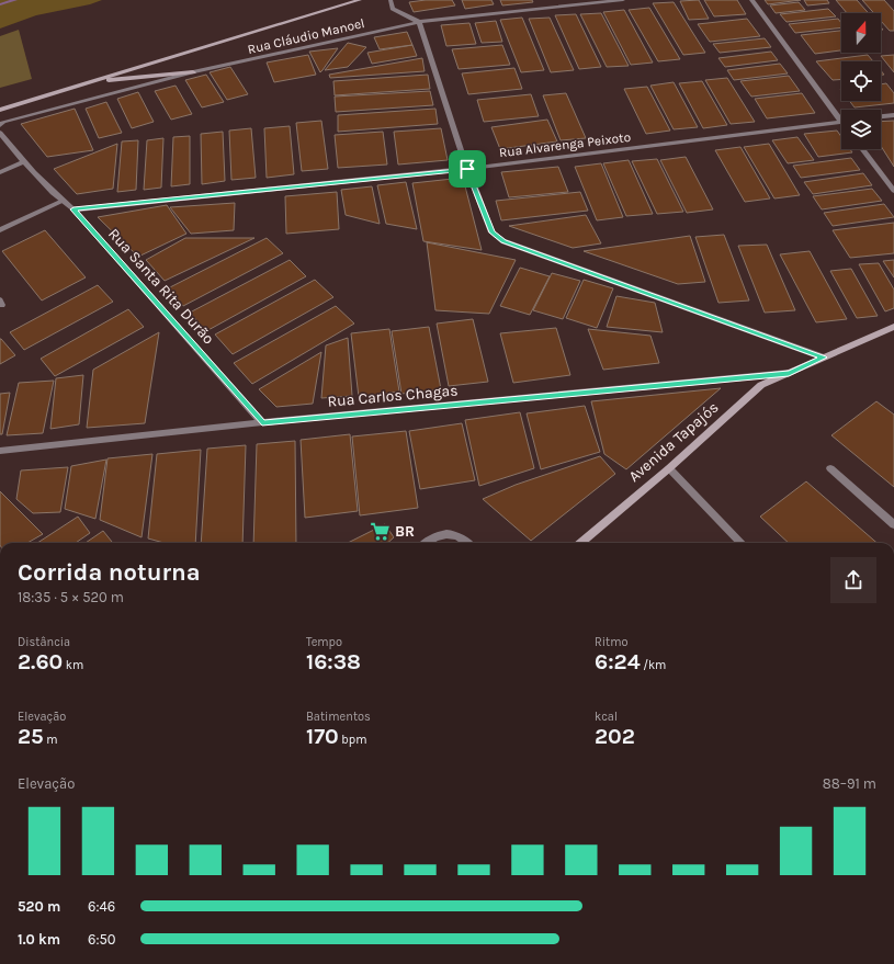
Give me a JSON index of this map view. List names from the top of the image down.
{
  "streets": {
    "main road": ["Avenida Tapajós"],
    "street": [
      "Rua Cláudio Manoel",
      "Rua Alvarenga Peixoto",
      "Rua Santa Rita Durão",
      "Rua Carlos Chagas"
    ]
  },
  "crossings": [
    ["Rua Alvarenga Peixoto", "Rua Santa Rita Durão"],
    ["Rua Santa Rita Durão", "Rua Carlos Chagas"],
    ["Rua Carlos Chagas", "Avenida Tapajós"]
  ],
  "places": {
    "supermarket": ["BR"]
  },
  "north": "top",
  "page": {
    "heading": ["Corrida noturna", "18:35 · 5 × 520 m"],
    "stats": [
      ["Distância", "2.60 km"],
      ["Tempo", "16:38"],
      ["Ritmo", "6:24 /km"],
      ["Elevação", "25 m"],
      ["Batimentos", "170 bpm"],
      ["kcal", "202"]
    ],
    "chart": ["Elevação", "88–91 m"],
    "list": [
      {
        "name": "520 m",
        "note": "6:46"
      },
      {
        "name": "1.0 km",
        "note": "6:50"
      }
    ]
  }
}
